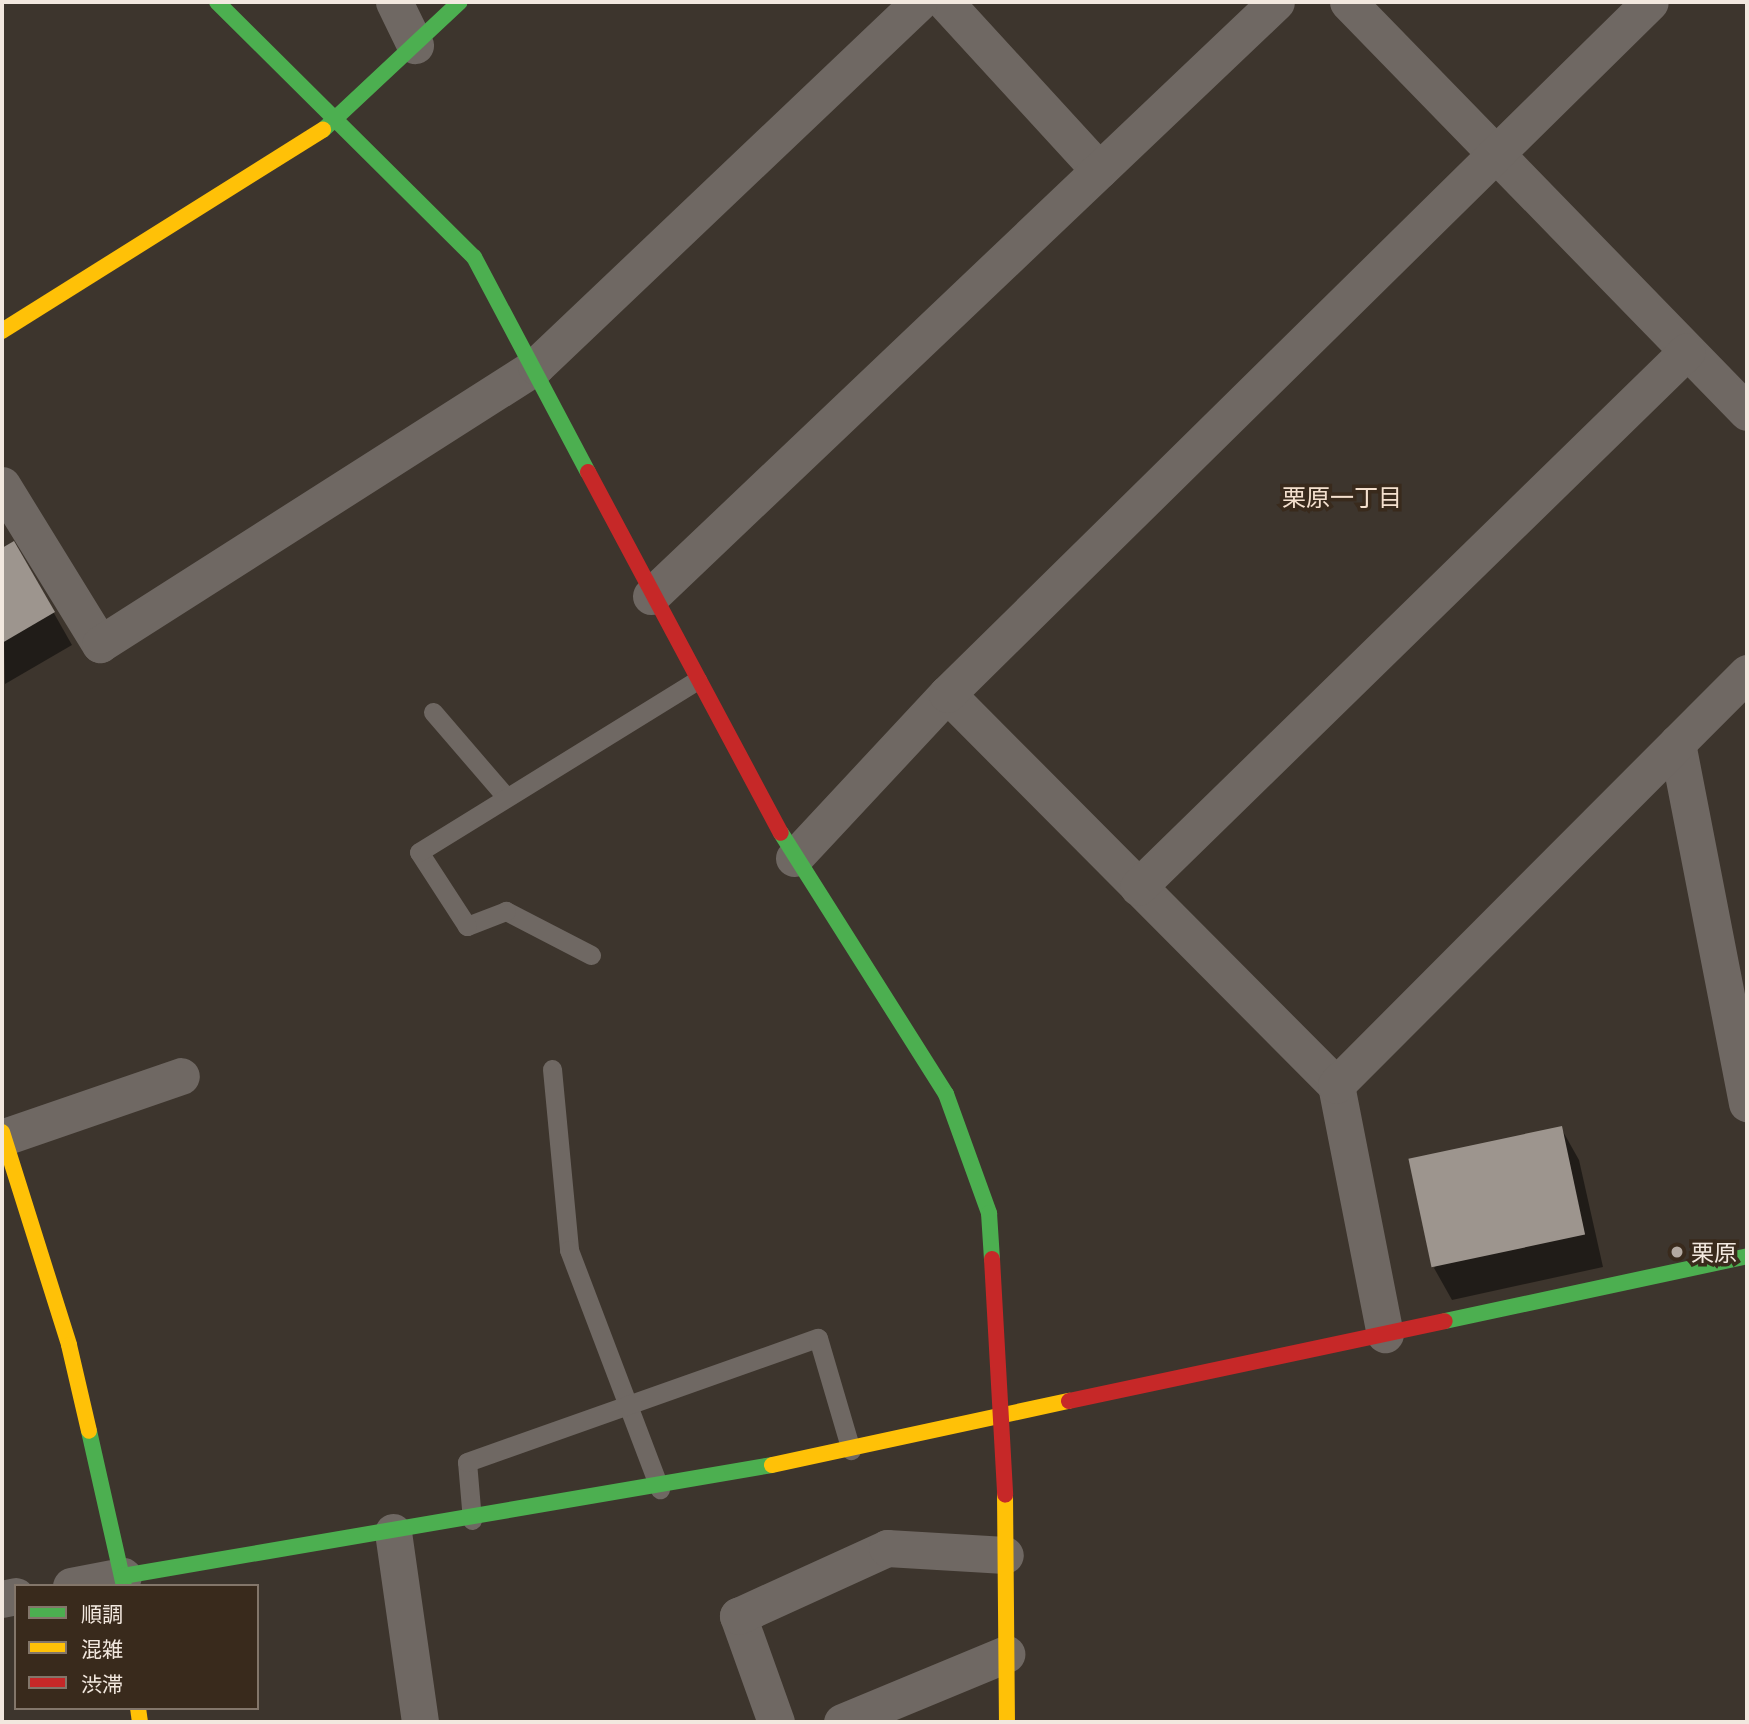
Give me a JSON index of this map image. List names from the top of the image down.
{
  "districts": ["栗原一丁目"],
  "places": ["栗原"],
  "legend": ["順調", "混雑", "渋滞"]
}
